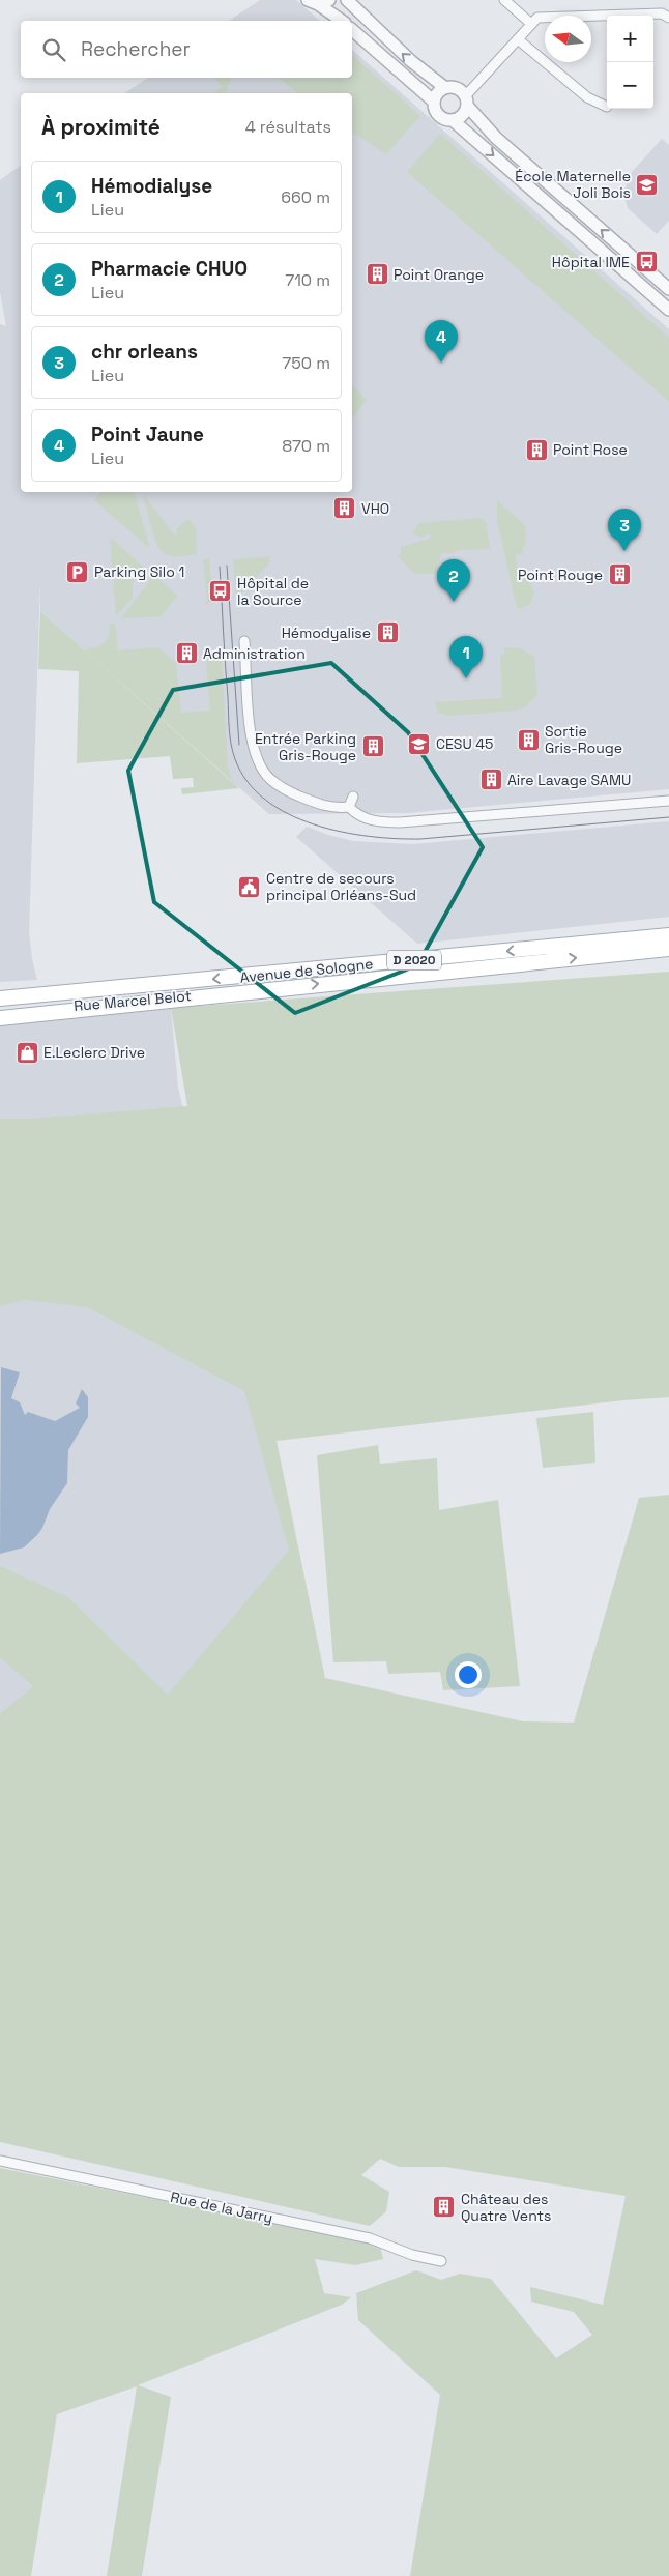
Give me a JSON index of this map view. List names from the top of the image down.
{
  "streets": {
    "main road": ["D 2020", "Avenue de Sologne", "Rue Marcel Belot"],
    "street": ["Rue de la Jarry"]
  },
  "crossings": [
    ["D 2020", "Rue Marcel Belot"],
    ["Avenue de Sologne", "Rue Marcel Belot"]
  ],
  "places": {
    "school or university": ["École Maternelle Joli Bois", "CESU 45"],
    "bus stop": ["Hôpital IME", "Hôpital de la Source"],
    "building": [
      "Point Orange",
      "Point Rose",
      "VHO",
      "Point Rouge",
      "Hémodyalise",
      "Administration",
      "Sortie Gris-Rouge",
      "Entrée Parking Gris-Rouge",
      "Aire Lavage SAMU",
      "Château des Quatre Vents"
    ],
    "parking": ["Parking Silo 1"],
    "public building": ["Centre de secours principal Orléans-Sud"],
    "shop": ["E.Leclerc Drive"]
  },
  "north": "left",
  "page": {
    "map_buttons": ["+", "−"],
    "search": "Rechercher",
    "heading": ["À proximité", "4 résultats"],
    "list": [
      {
        "mark": "1",
        "name": "Hémodialyse",
        "note": "Lieu",
        "value": "660 m"
      },
      {
        "mark": "2",
        "name": "Pharmacie CHUO",
        "note": "Lieu",
        "value": "710 m"
      },
      {
        "mark": "3",
        "name": "chr orleans",
        "note": "Lieu",
        "value": "750 m"
      },
      {
        "mark": "4",
        "name": "Point Jaune",
        "note": "Lieu",
        "value": "870 m"
      }
    ],
    "pins": [
      "4",
      "3",
      "2",
      "1"
    ]
  }
}
